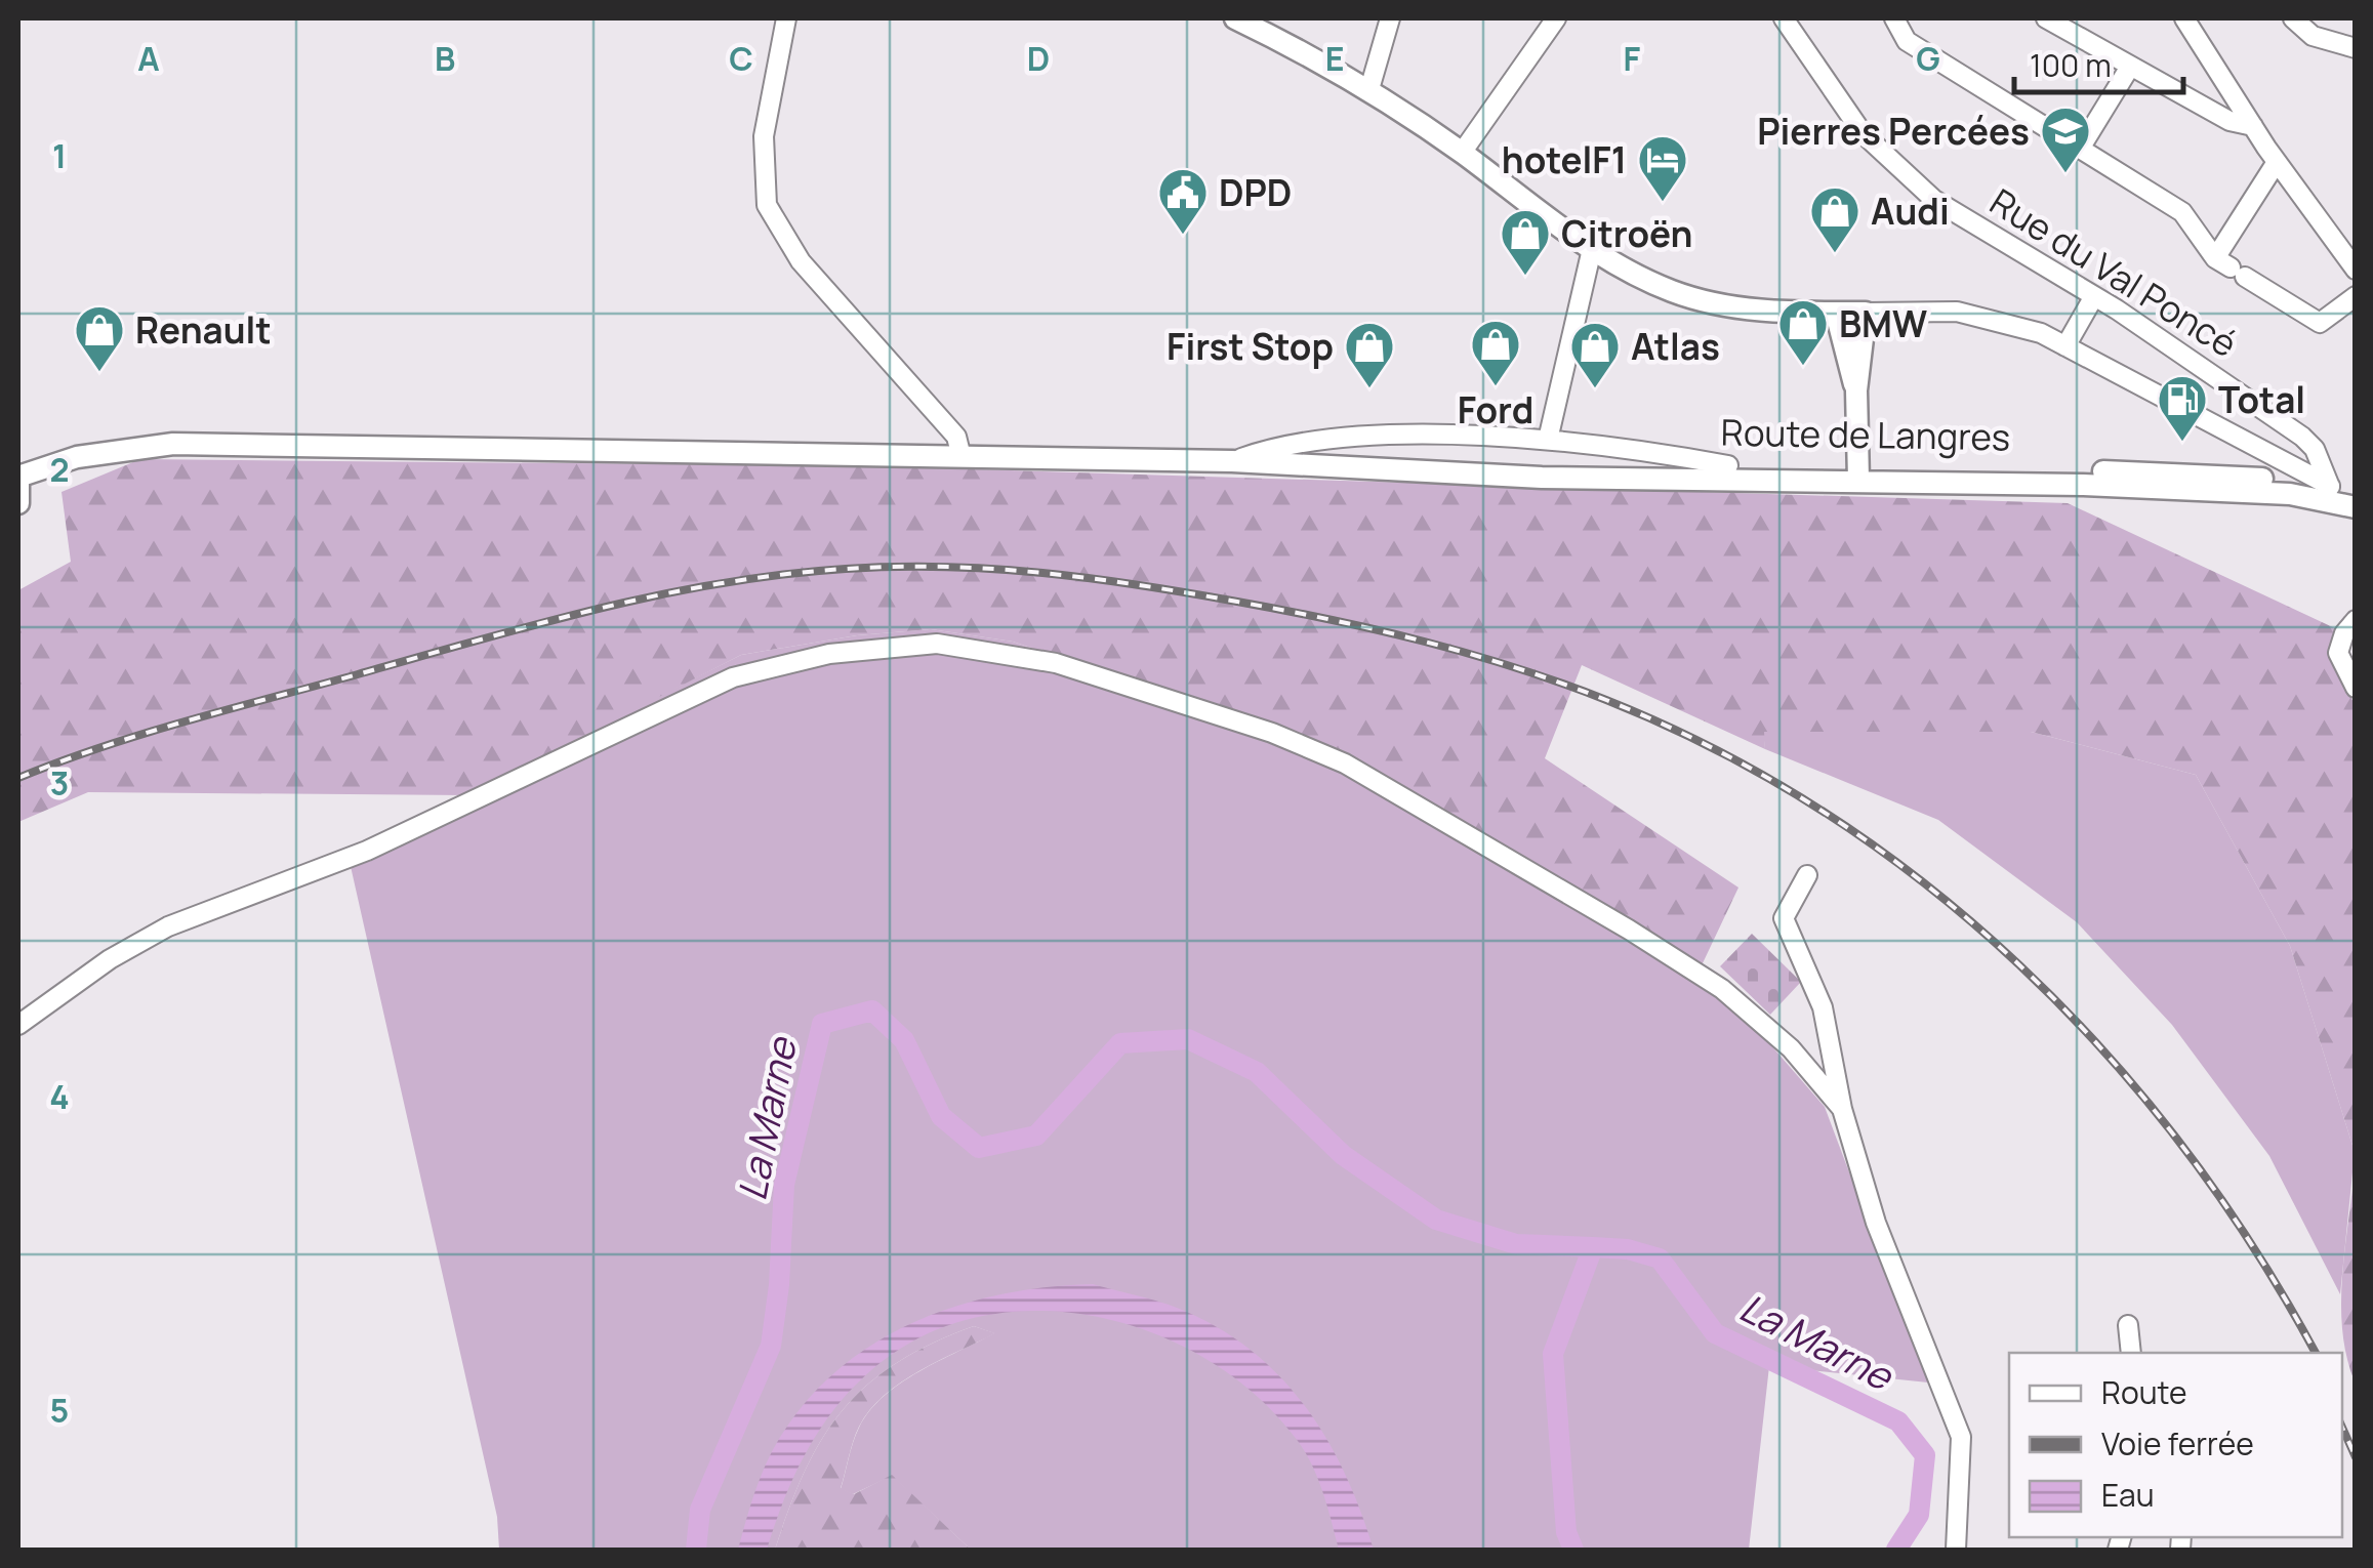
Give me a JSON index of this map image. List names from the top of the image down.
{
  "streets": {
    "main road": ["Route de Langres"],
    "street": ["Rue du Val Poncé"]
  },
  "crossings": [
    ["Rue du Val Poncé", "Route de Langres"]
  ],
  "water": ["La Marne"],
  "places": {
    "school or university": ["Pierres Percées"],
    "hotel": ["hotelF1"],
    "public building": ["DPD"],
    "shop": [
      "Audi",
      "Citroën",
      "BMW",
      "Renault",
      "Ford",
      "First Stop",
      "Atlas"
    ],
    "fuel station": ["Total"]
  },
  "legend": ["Route", "Voie ferrée", "Eau"],
  "scale_bar": "100 m",
  "grid": {
    "columns": [
      "A",
      "B",
      "C",
      "D",
      "E",
      "F",
      "G"
    ],
    "rows": [
      "1",
      "2",
      "3",
      "4",
      "5"
    ]
  }
}
